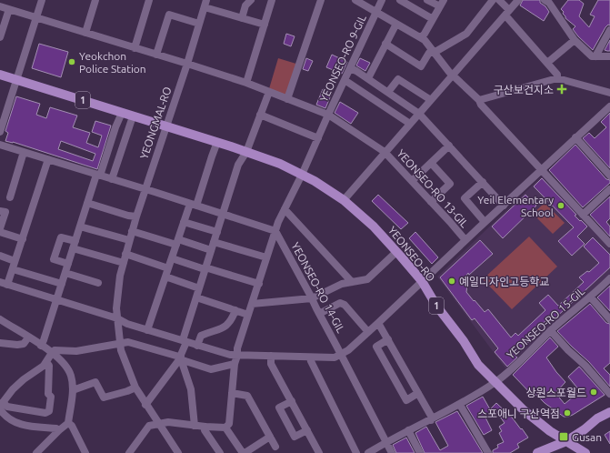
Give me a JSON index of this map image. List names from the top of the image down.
{
  "streets": {
    "main road": ["1", "YEONSEO-RO"],
    "street": [
      "YEONSEO-RO 9-GIL",
      "YEONGMAL-RO",
      "YEONSEO-RO 13-GIL",
      "YEONSEO-RO 14-GIL",
      "YEONSEO-RO 15-GIL"
    ]
  },
  "crossings": [
    ["YEONSEO-RO 9-GIL", "YEONSEO-RO 13-GIL"],
    ["YEONSEO-RO 9-GIL", "YEONSEO-RO"],
    ["YEONSEO-RO 9-GIL", "YEONSEO-RO 14-GIL"],
    ["YEONGMAL-RO", "YEONSEO-RO"],
    ["YEONGMAL-RO", "YEONSEO-RO 14-GIL"],
    ["YEONSEO-RO 13-GIL", "YEONSEO-RO"],
    ["YEONSEO-RO 13-GIL", "YEONSEO-RO 14-GIL"],
    ["YEONSEO-RO", "YEONSEO-RO 14-GIL"],
    ["YEONSEO-RO", "YEONSEO-RO 15-GIL"]
  ],
  "places": {
    "other": [
      "Yeokchon Police Station",
      "Yeil Elementary School",
      "예일디자인고등학교",
      "상원스포월드",
      "스포애니 구산역점"
    ],
    "health": ["구산보건지소"],
    "transit": ["Gusan"]
  }
}
